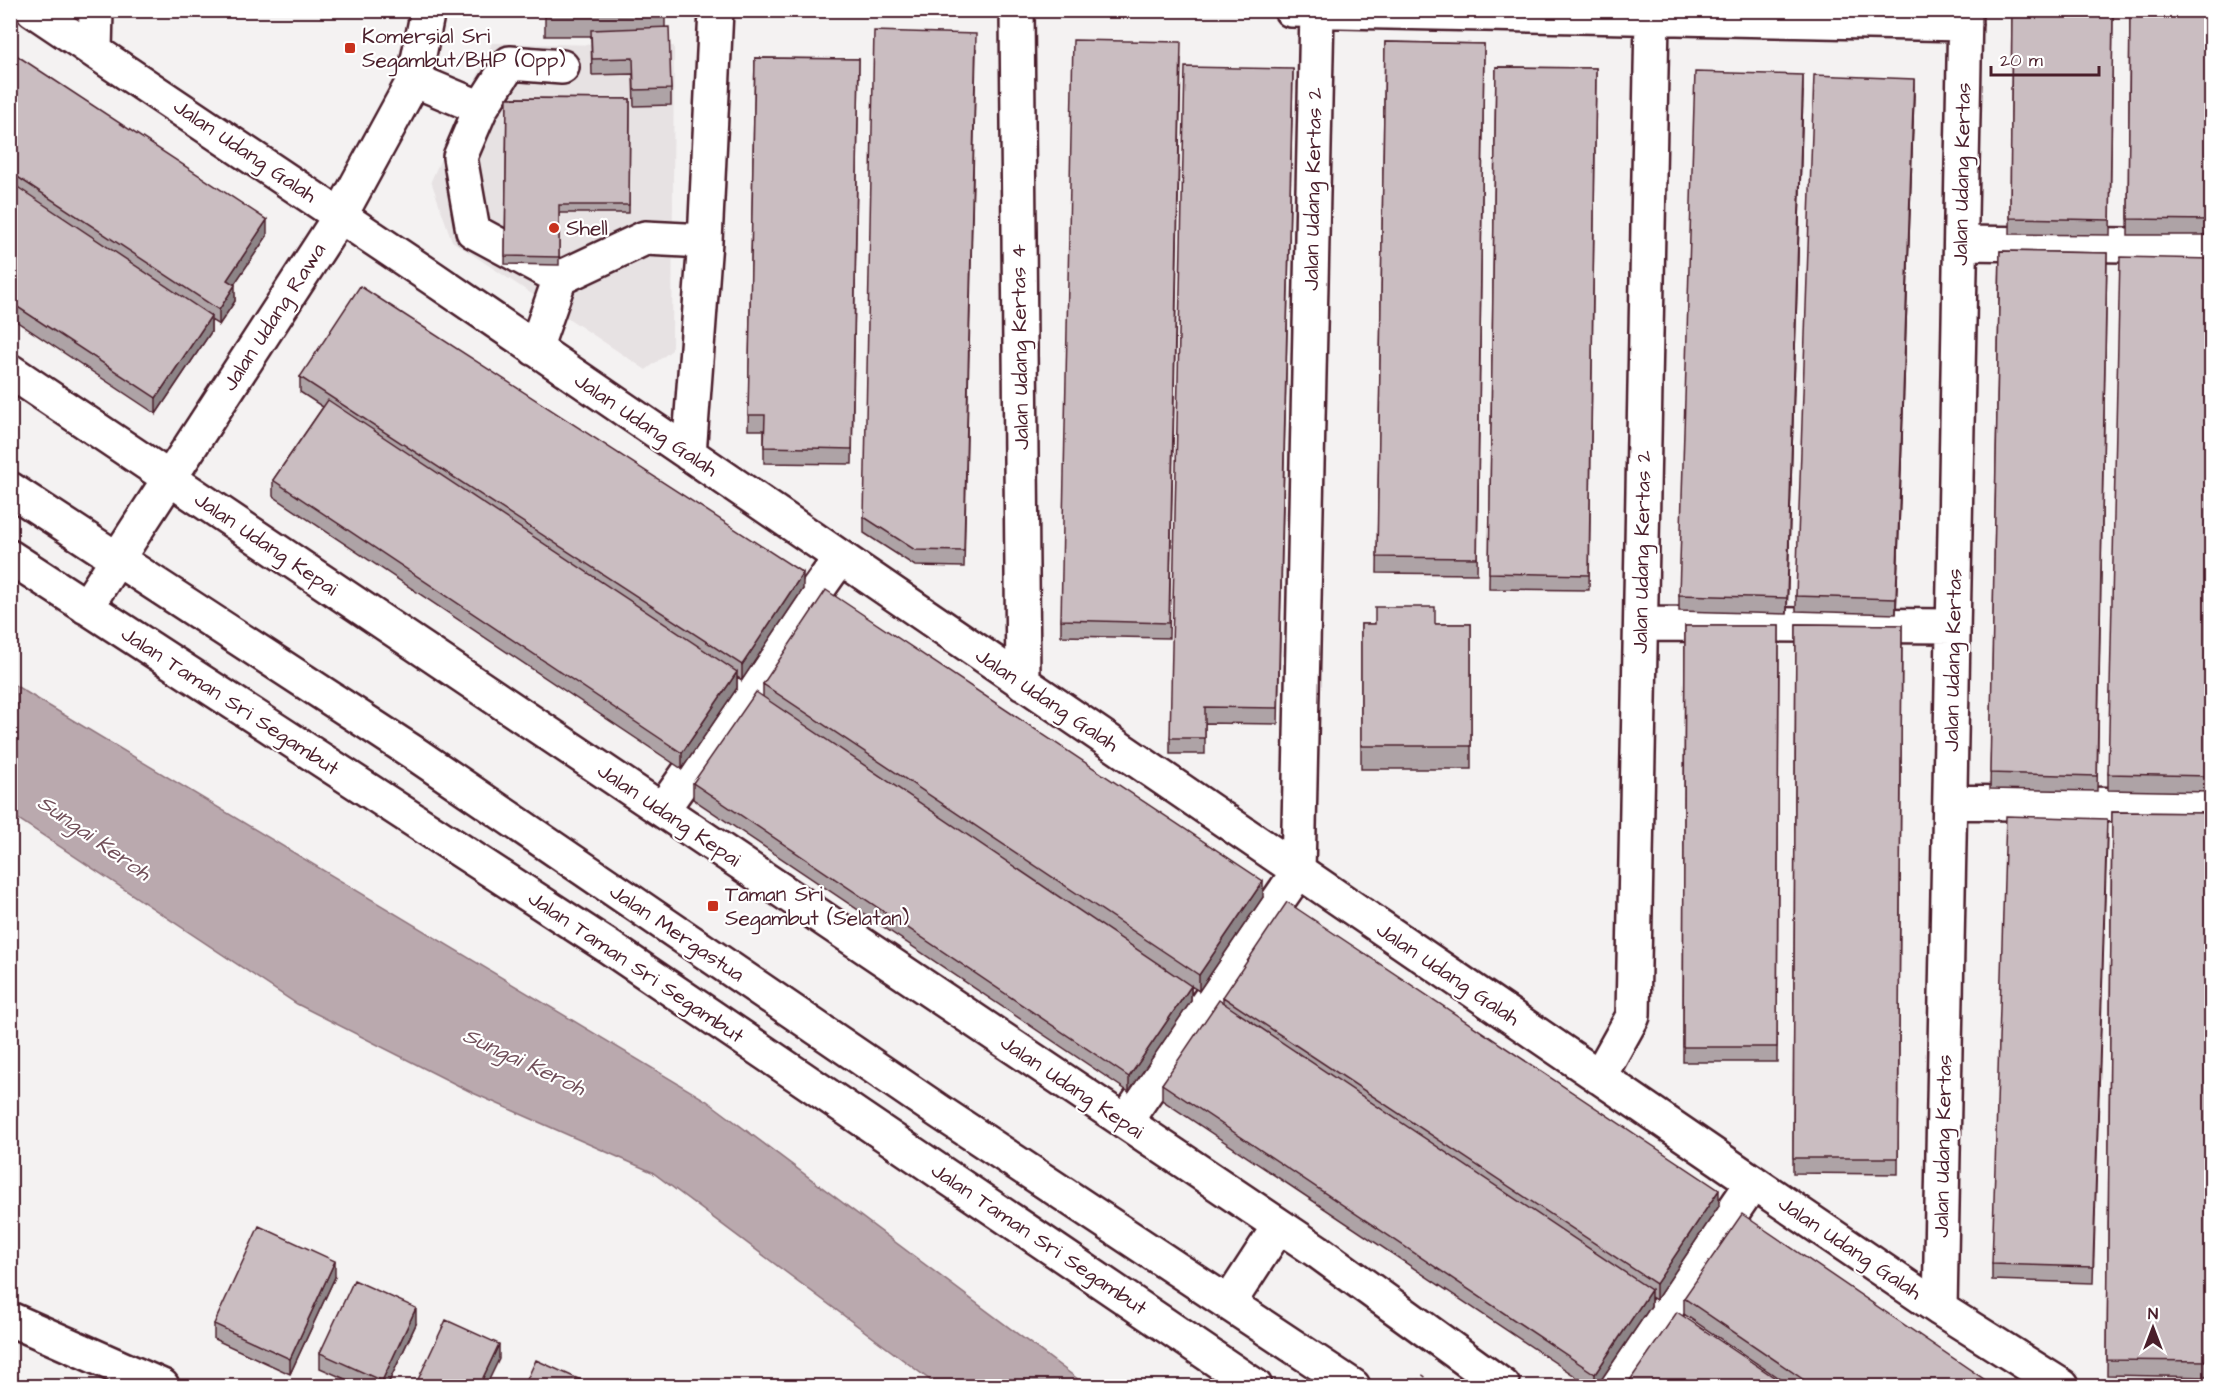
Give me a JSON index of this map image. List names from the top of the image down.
{
  "streets": {
    "street": [
      "Jalan Udang Galah",
      "Jalan Udang Kertas",
      "Jalan Udang Kertas 2",
      "Jalan Udang Rawa",
      "Jalan Udang Kertas 4",
      "Jalan Udang Kepai",
      "Jalan Taman Sri Segambut",
      "Jalan Mergastua"
    ]
  },
  "crossings": [
    ["Jalan Udang Galah", "Jalan Udang Kertas"],
    ["Jalan Udang Galah", "Jalan Udang Kertas 2"],
    ["Jalan Udang Galah", "Jalan Udang Rawa"],
    ["Jalan Udang Galah", "Jalan Udang Kertas 4"],
    ["Jalan Udang Rawa", "Jalan Udang Kepai"],
    ["Jalan Udang Rawa", "Jalan Taman Sri Segambut"],
    ["Jalan Udang Rawa", "Jalan Mergastua"]
  ],
  "water": ["Sungai Keroh"],
  "places": {
    "transit": ["Komersial Sri Segambut/BHP (Opp)", "Taman Sri Segambut (Selatan)"],
    "other": ["Shell"]
  },
  "scale_bar": "20 m",
  "north": "top"
}
